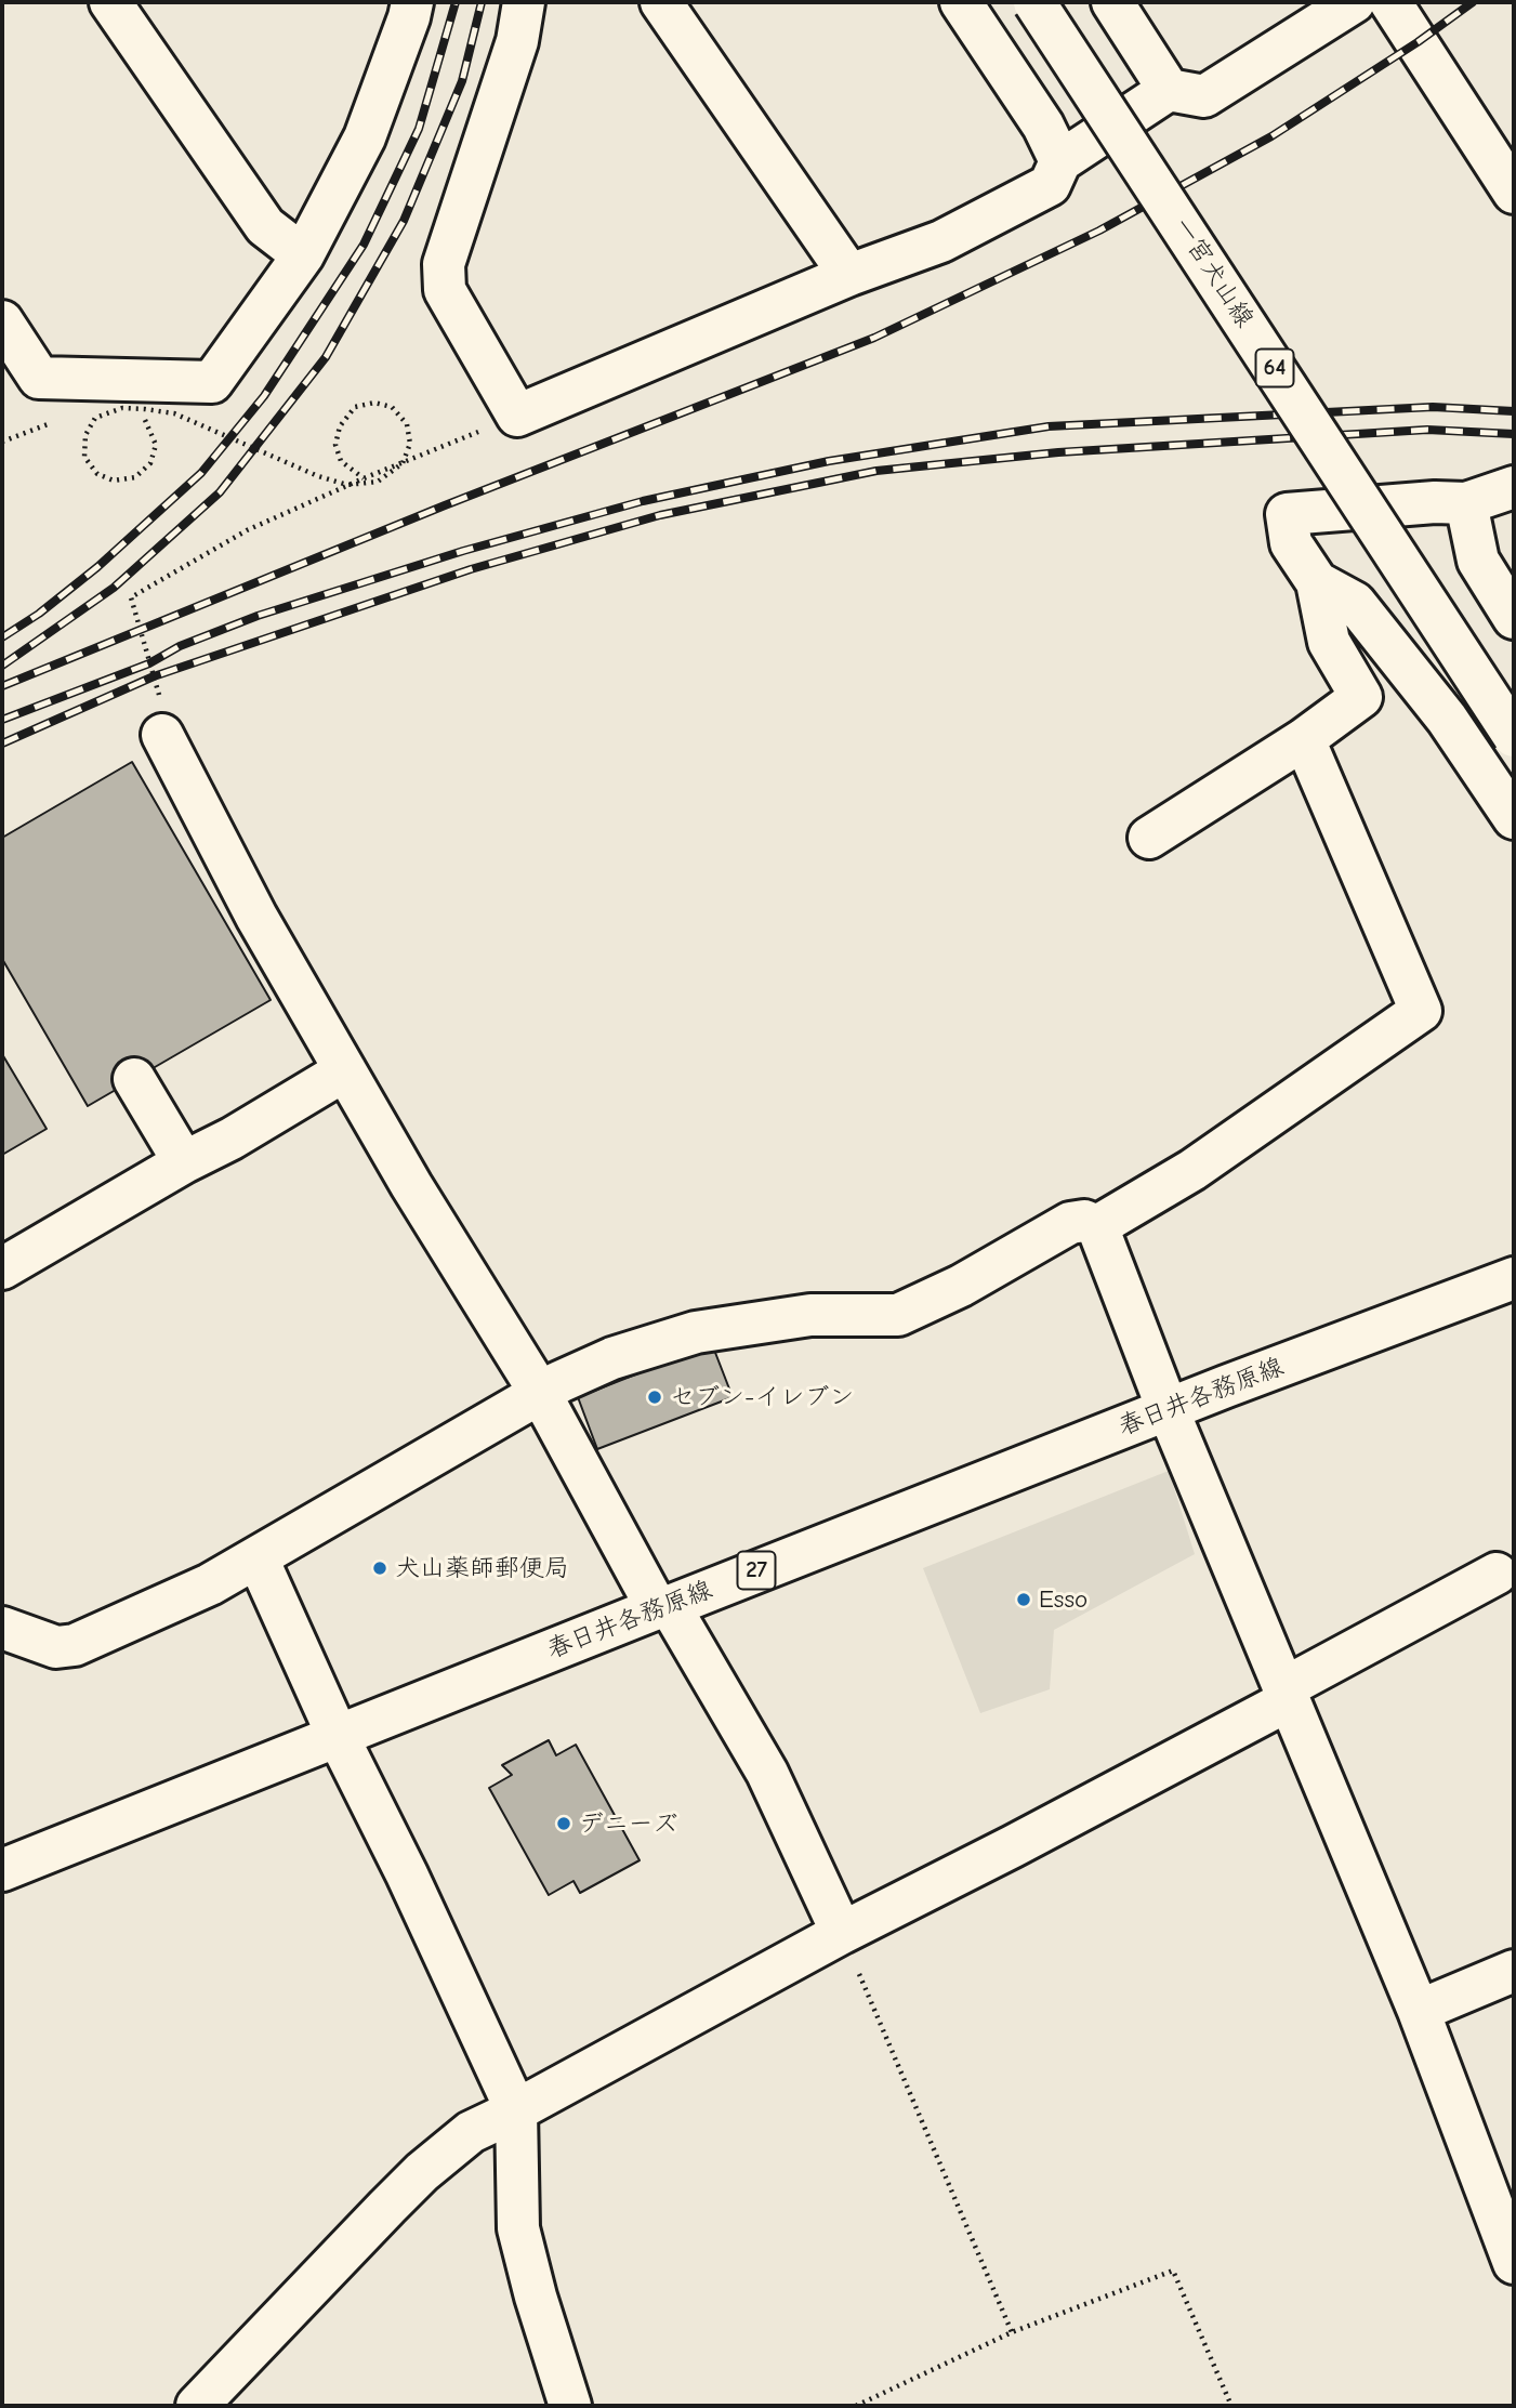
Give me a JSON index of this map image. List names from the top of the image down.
{
  "streets": {
    "street": [
      "一宮犬山線",
      "64",
      "春日井各務原線",
      "27"
    ]
  },
  "places": [
    "セブン-イレブン",
    "犬山薬師郵便局",
    "Esso",
    "デニーズ"
  ]
}
